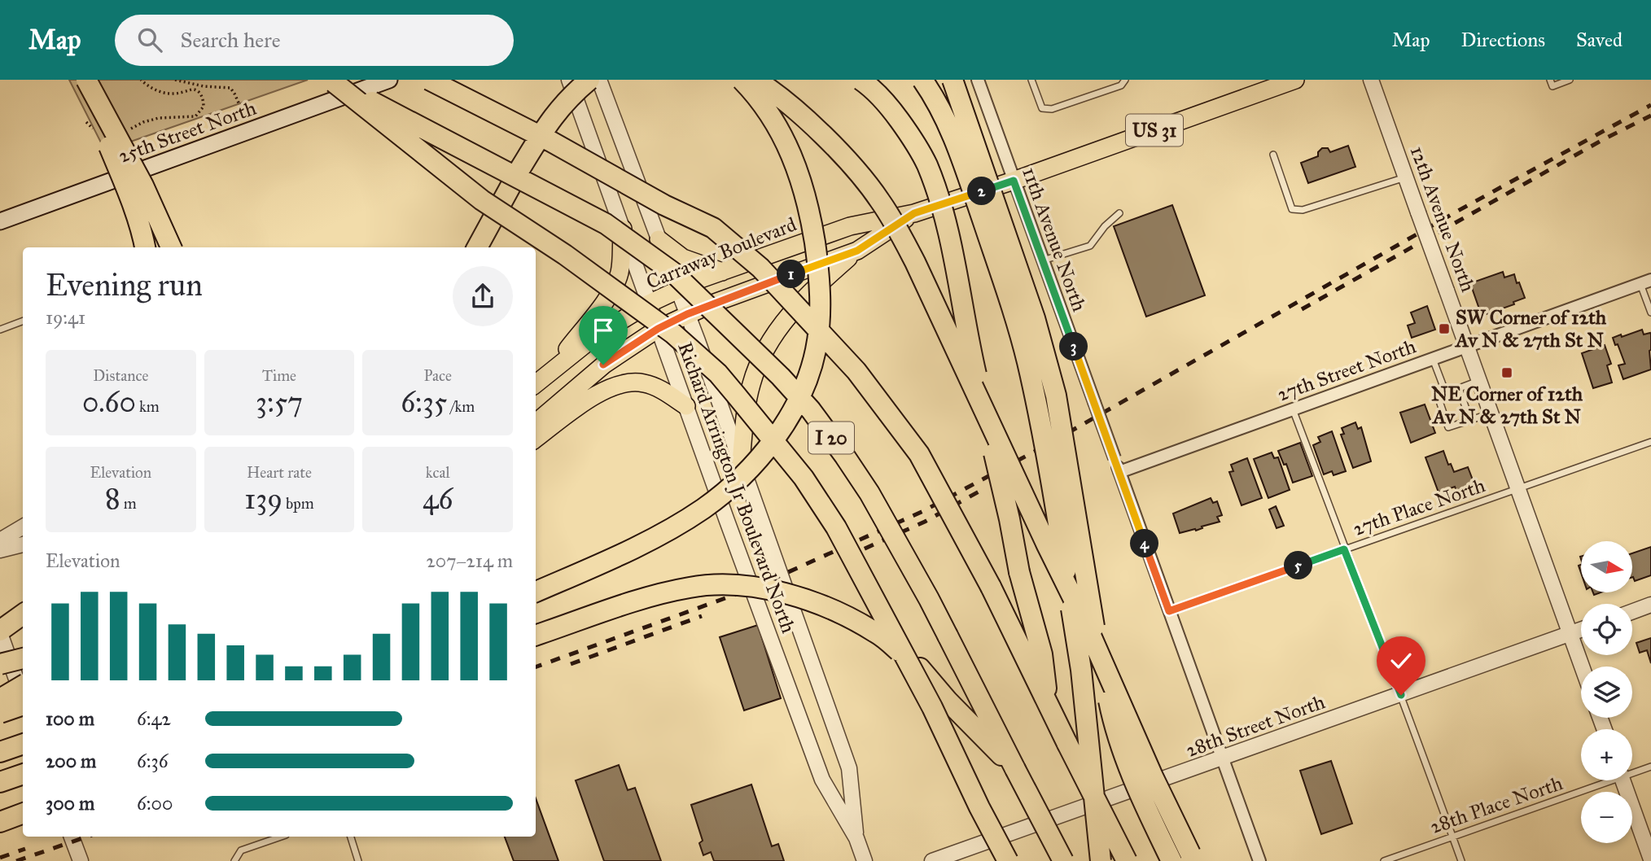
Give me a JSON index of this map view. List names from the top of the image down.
{
  "streets": {
    "highway": ["I 20"],
    "main road": ["US 31", "25th Street North", "Carraway Boulevard"],
    "street": [
      "12th Avenue North",
      "11th Avenue North",
      "27th Street North",
      "Richard Arrington Jr Boulevard North",
      "28th Street North"
    ],
    "lane": ["27th Place North", "28th Place North"]
  },
  "crossings": [
    ["12th Avenue North", "27th Street North"],
    ["12th Avenue North", "27th Place North"],
    ["12th Avenue North", "28th Street North"],
    ["11th Avenue North", "Carraway Boulevard"],
    ["11th Avenue North", "27th Street North"],
    ["11th Avenue North", "27th Place North"],
    ["11th Avenue North", "28th Street North"],
    ["Carraway Boulevard", "Richard Arrington Jr Boulevard North"]
  ],
  "places": {
    "transit": ["SW Corner of 12th Av N & 27th St N", "NE Corner of 12th Av N & 27th St N"]
  },
  "north": "right",
  "page": {
    "header": "Map",
    "search": "Search here",
    "nav": ["Map", "Directions", "Saved"],
    "pins": [
      "2",
      "1",
      "3",
      "4",
      "5"
    ],
    "heading": ["Evening run", "19:41"],
    "stats": [
      ["Distance", "0.60 km"],
      ["Time", "3:57"],
      ["Pace", "6:35 /km"],
      ["Elevation", "8 m"],
      ["Heart rate", "139 bpm"],
      ["kcal", "46"]
    ],
    "chart": ["Elevation", "207–214 m"],
    "map_buttons": ["+", "−"],
    "list": [
      {
        "name": "100 m",
        "note": "6:42"
      },
      {
        "name": "200 m",
        "note": "6:36"
      },
      {
        "name": "300 m",
        "note": "6:00"
      }
    ]
  }
}
